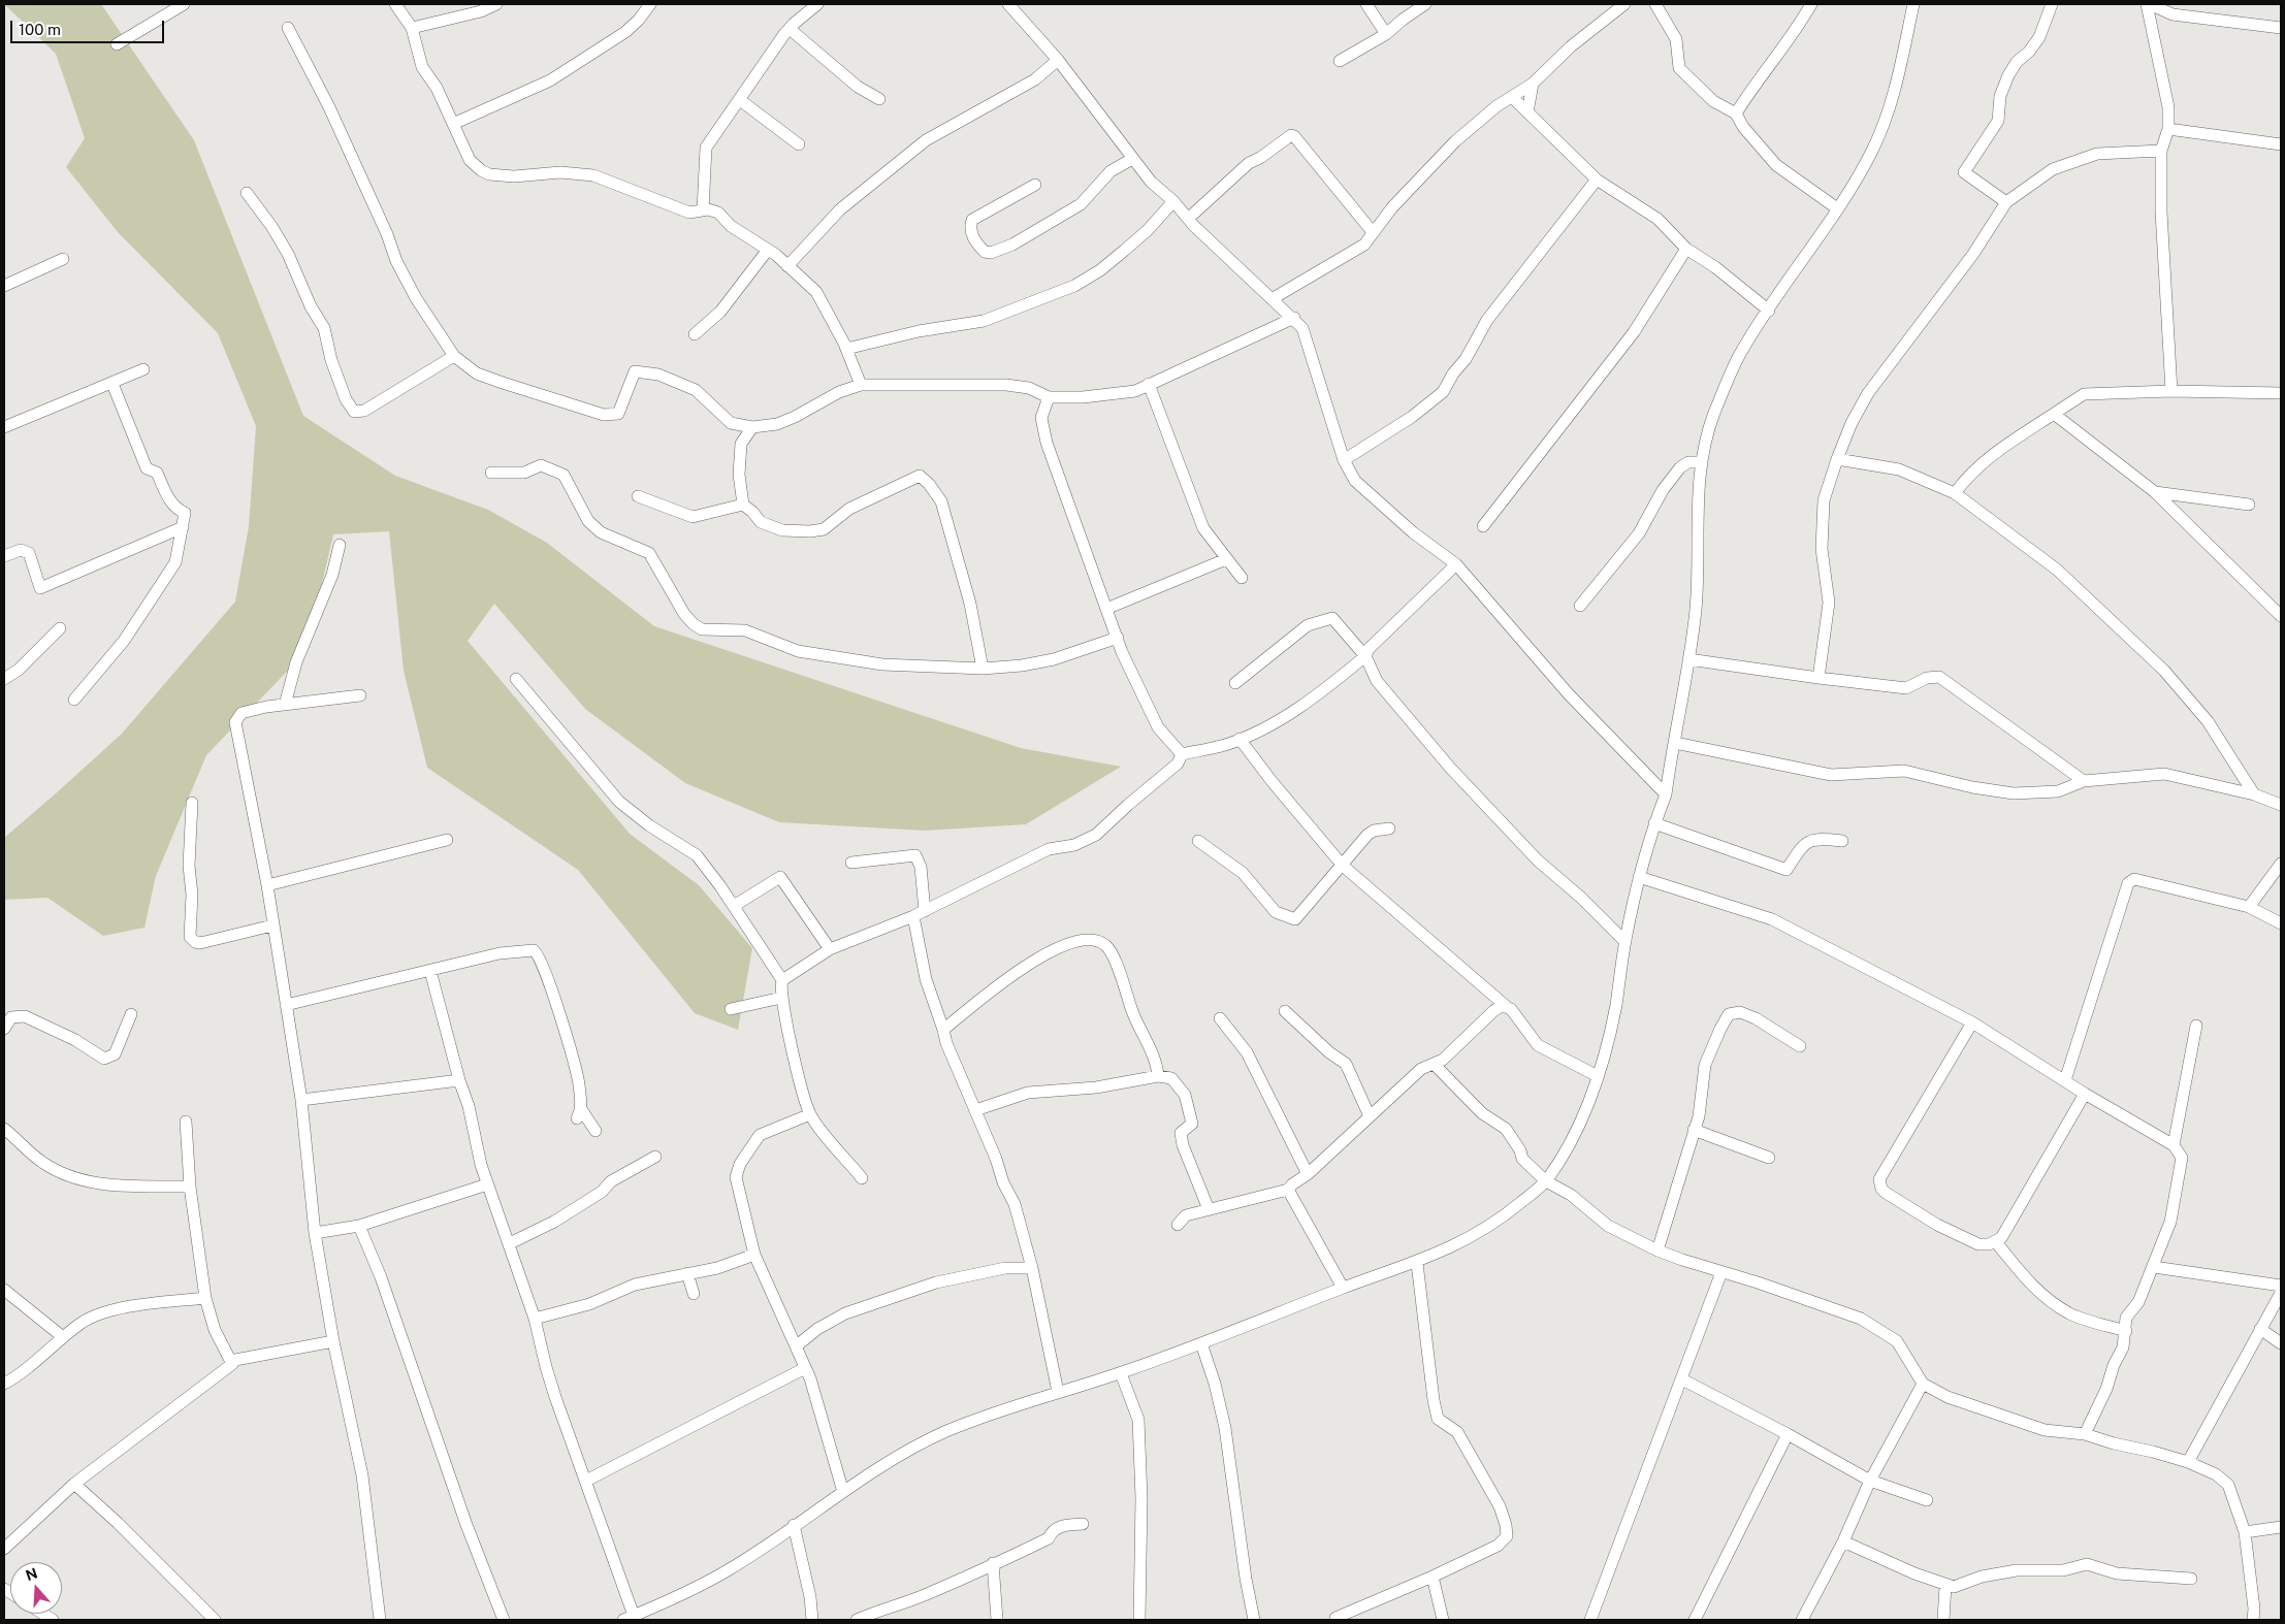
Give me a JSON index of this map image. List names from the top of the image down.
{
  "scale_bar": "100 m",
  "north": "top"
}
